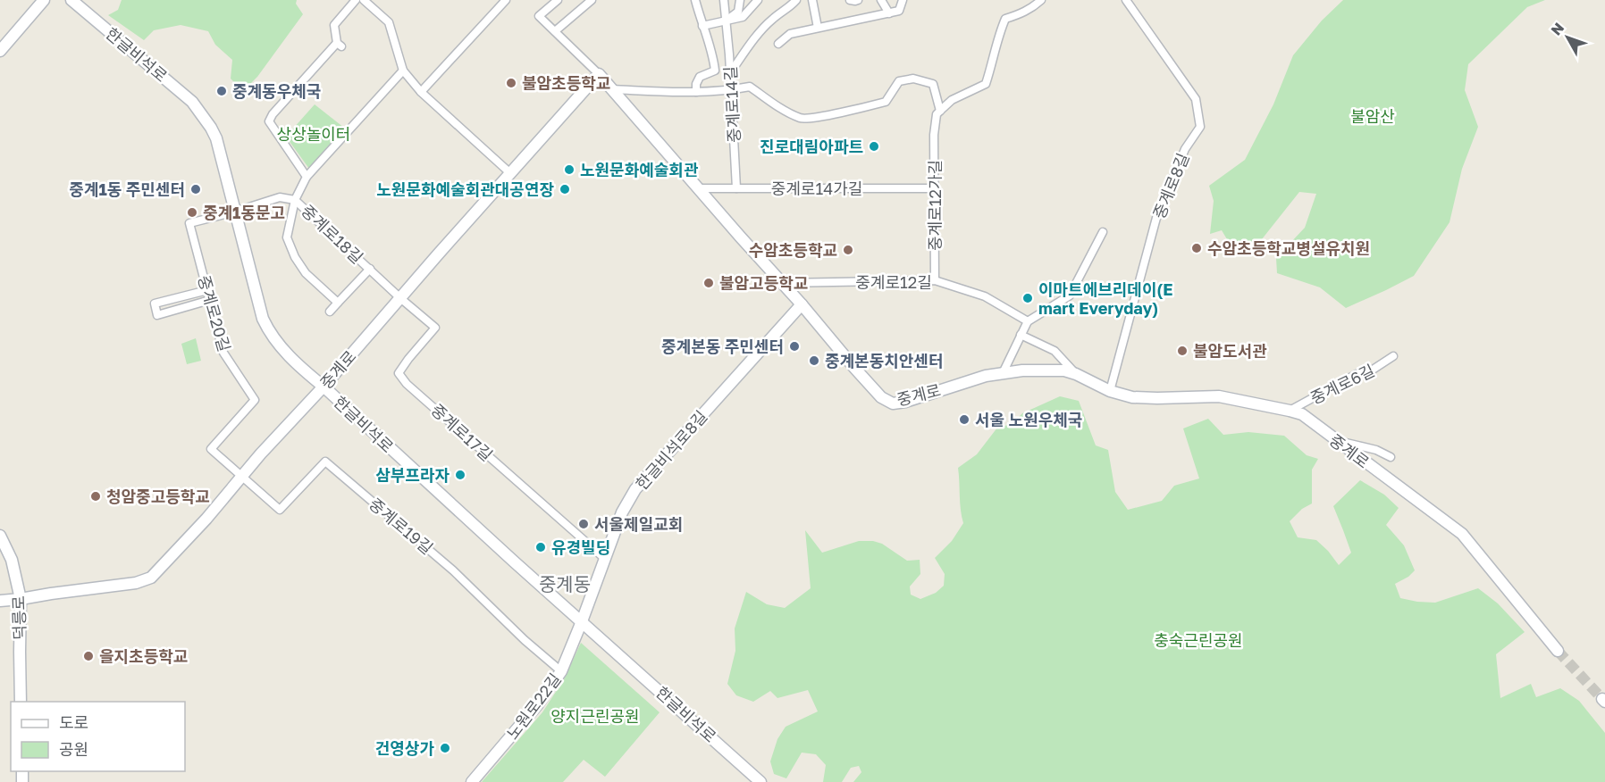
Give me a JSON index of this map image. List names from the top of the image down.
{
  "streets": {
    "street": [
      "한글비석로",
      "중계로14길",
      "중계로8길",
      "중계로14가길",
      "중계로12가길",
      "중계로18길",
      "중계로12길",
      "중계로20길",
      "중계로",
      "중계로6길",
      "중계로17길",
      "한글비석로8길",
      "중계로19길",
      "덕릉로",
      "노원로22길"
    ]
  },
  "crossings": [
    ["한글비석로", "중계로18길"],
    ["한글비석로", "중계로20길"],
    ["한글비석로", "중계로"],
    ["한글비석로", "한글비석로8길"],
    ["한글비석로", "노원로22길"],
    ["중계로14길", "중계로14가길"],
    ["중계로8길", "중계로"],
    ["중계로14가길", "중계로12가길"],
    ["중계로14가길", "중계로"],
    ["중계로12가길", "중계로12길"],
    ["중계로18길", "중계로20길"],
    ["중계로18길", "중계로"],
    ["중계로18길", "중계로17길"],
    ["중계로12길", "중계로"],
    ["중계로20길", "중계로"],
    ["중계로20길", "중계로19길"],
    ["중계로", "중계로6길"],
    ["중계로", "중계로17길"],
    ["중계로", "한글비석로8길"],
    ["중계로", "중계로19길"],
    ["중계로", "덕릉로"],
    ["중계로17길", "한글비석로8길"],
    ["한글비석로8길", "노원로22길"],
    ["중계로19길", "노원로22길"]
  ],
  "districts": ["중계동"],
  "parks": [
    "불암산",
    "상상놀이터",
    "충숙근린공원",
    "양지근린공원"
  ],
  "places": [
    "불암초등학교",
    "중계동우체국",
    "진로대림아파트",
    "노원문화예술회관",
    "중계1동 주민센터",
    "노원문화예술회관대공연장",
    "중계1동문고",
    "수암초등학교병설유치원",
    "수암초등학교",
    "불암고등학교",
    "이마트에브리데이(E mart Everyday)",
    "중계본동 주민센터",
    "불암도서관",
    "중계본동치안센터",
    "서울 노원우체국",
    "삼부프라자",
    "청암중고등학교",
    "서울제일교회",
    "유경빌딩",
    "을지초등학교",
    "건영상가"
  ],
  "legend": ["도로", "공원"],
  "north": "top left"
}
